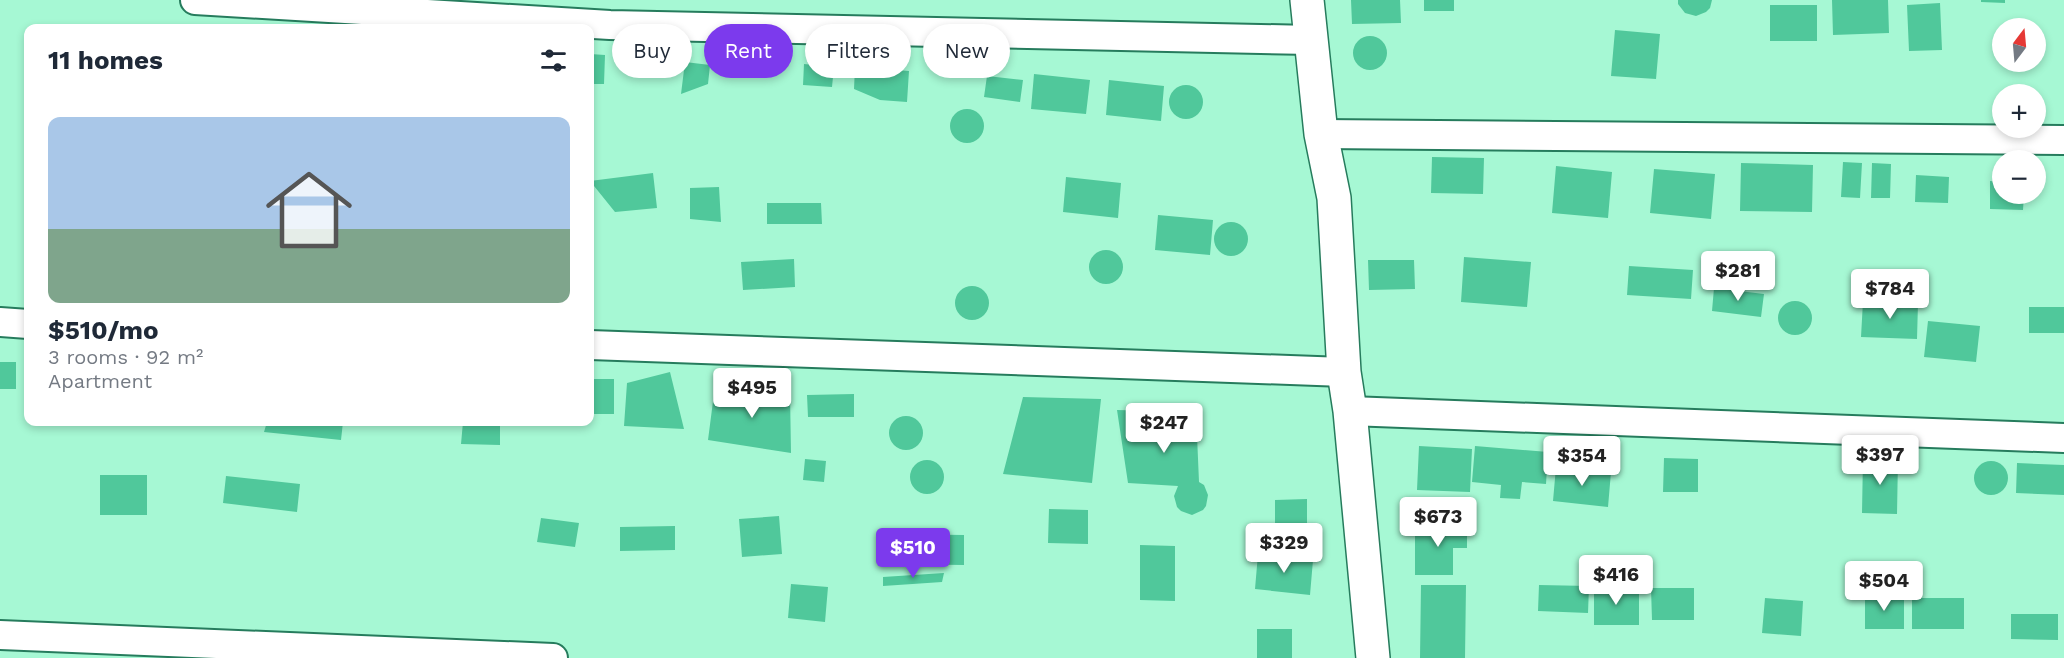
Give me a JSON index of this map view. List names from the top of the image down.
{
  "north": "top",
  "page": {
    "map_buttons": ["+", "−"],
    "chip": [
      "Buy",
      "Rent",
      "Filters",
      "New"
    ],
    "heading": "11 homes",
    "list": [
      {
        "name": "$510/mo",
        "note": "3 rooms · 92 m² · Apartment"
      }
    ],
    "price": [
      "$281",
      "$784",
      "$495",
      "$247",
      "$397",
      "$354",
      "$673",
      "$329",
      "$510",
      "$416",
      "$504"
    ]
  }
}
